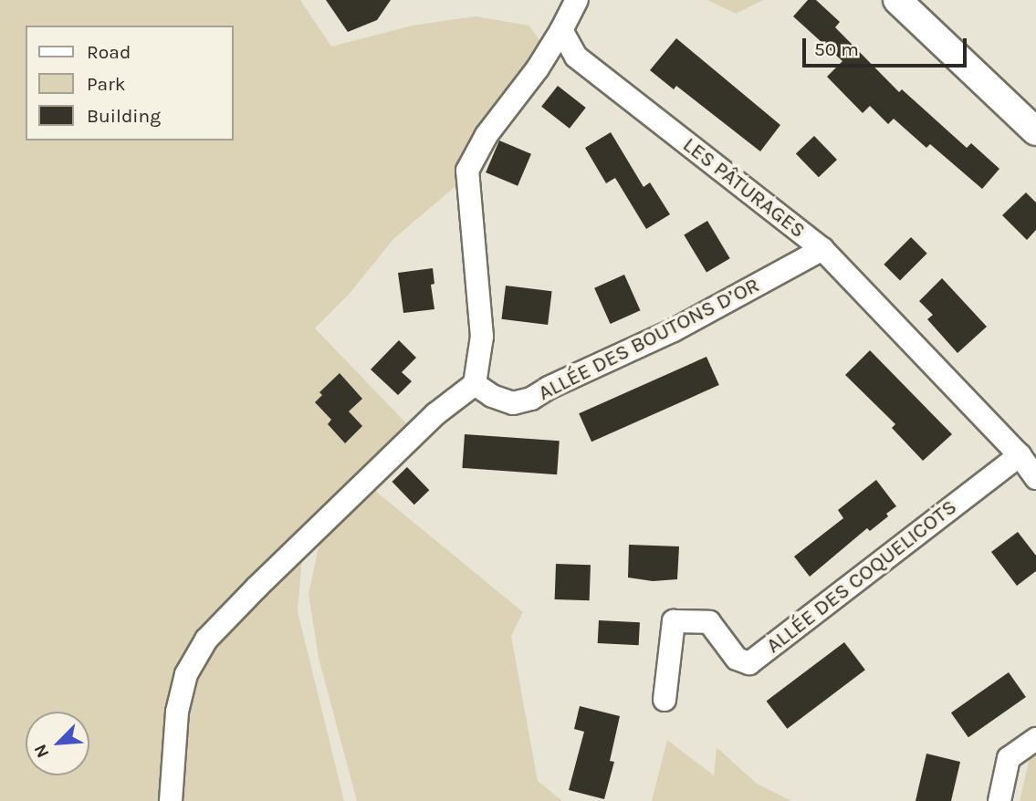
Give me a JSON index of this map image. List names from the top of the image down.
{
  "streets": {
    "street": ["LES PÂTURAGES", "ALLÉE DES BOUTONS D’OR", "ALLÉE DES COQUELICOTS"]
  },
  "crossings": [
    ["LES PÂTURAGES", "ALLÉE DES BOUTONS D’OR"],
    ["LES PÂTURAGES", "ALLÉE DES COQUELICOTS"]
  ],
  "legend": ["Road", "Park", "Building"],
  "scale_bar": "50 m",
  "north": "bottom left"
}
